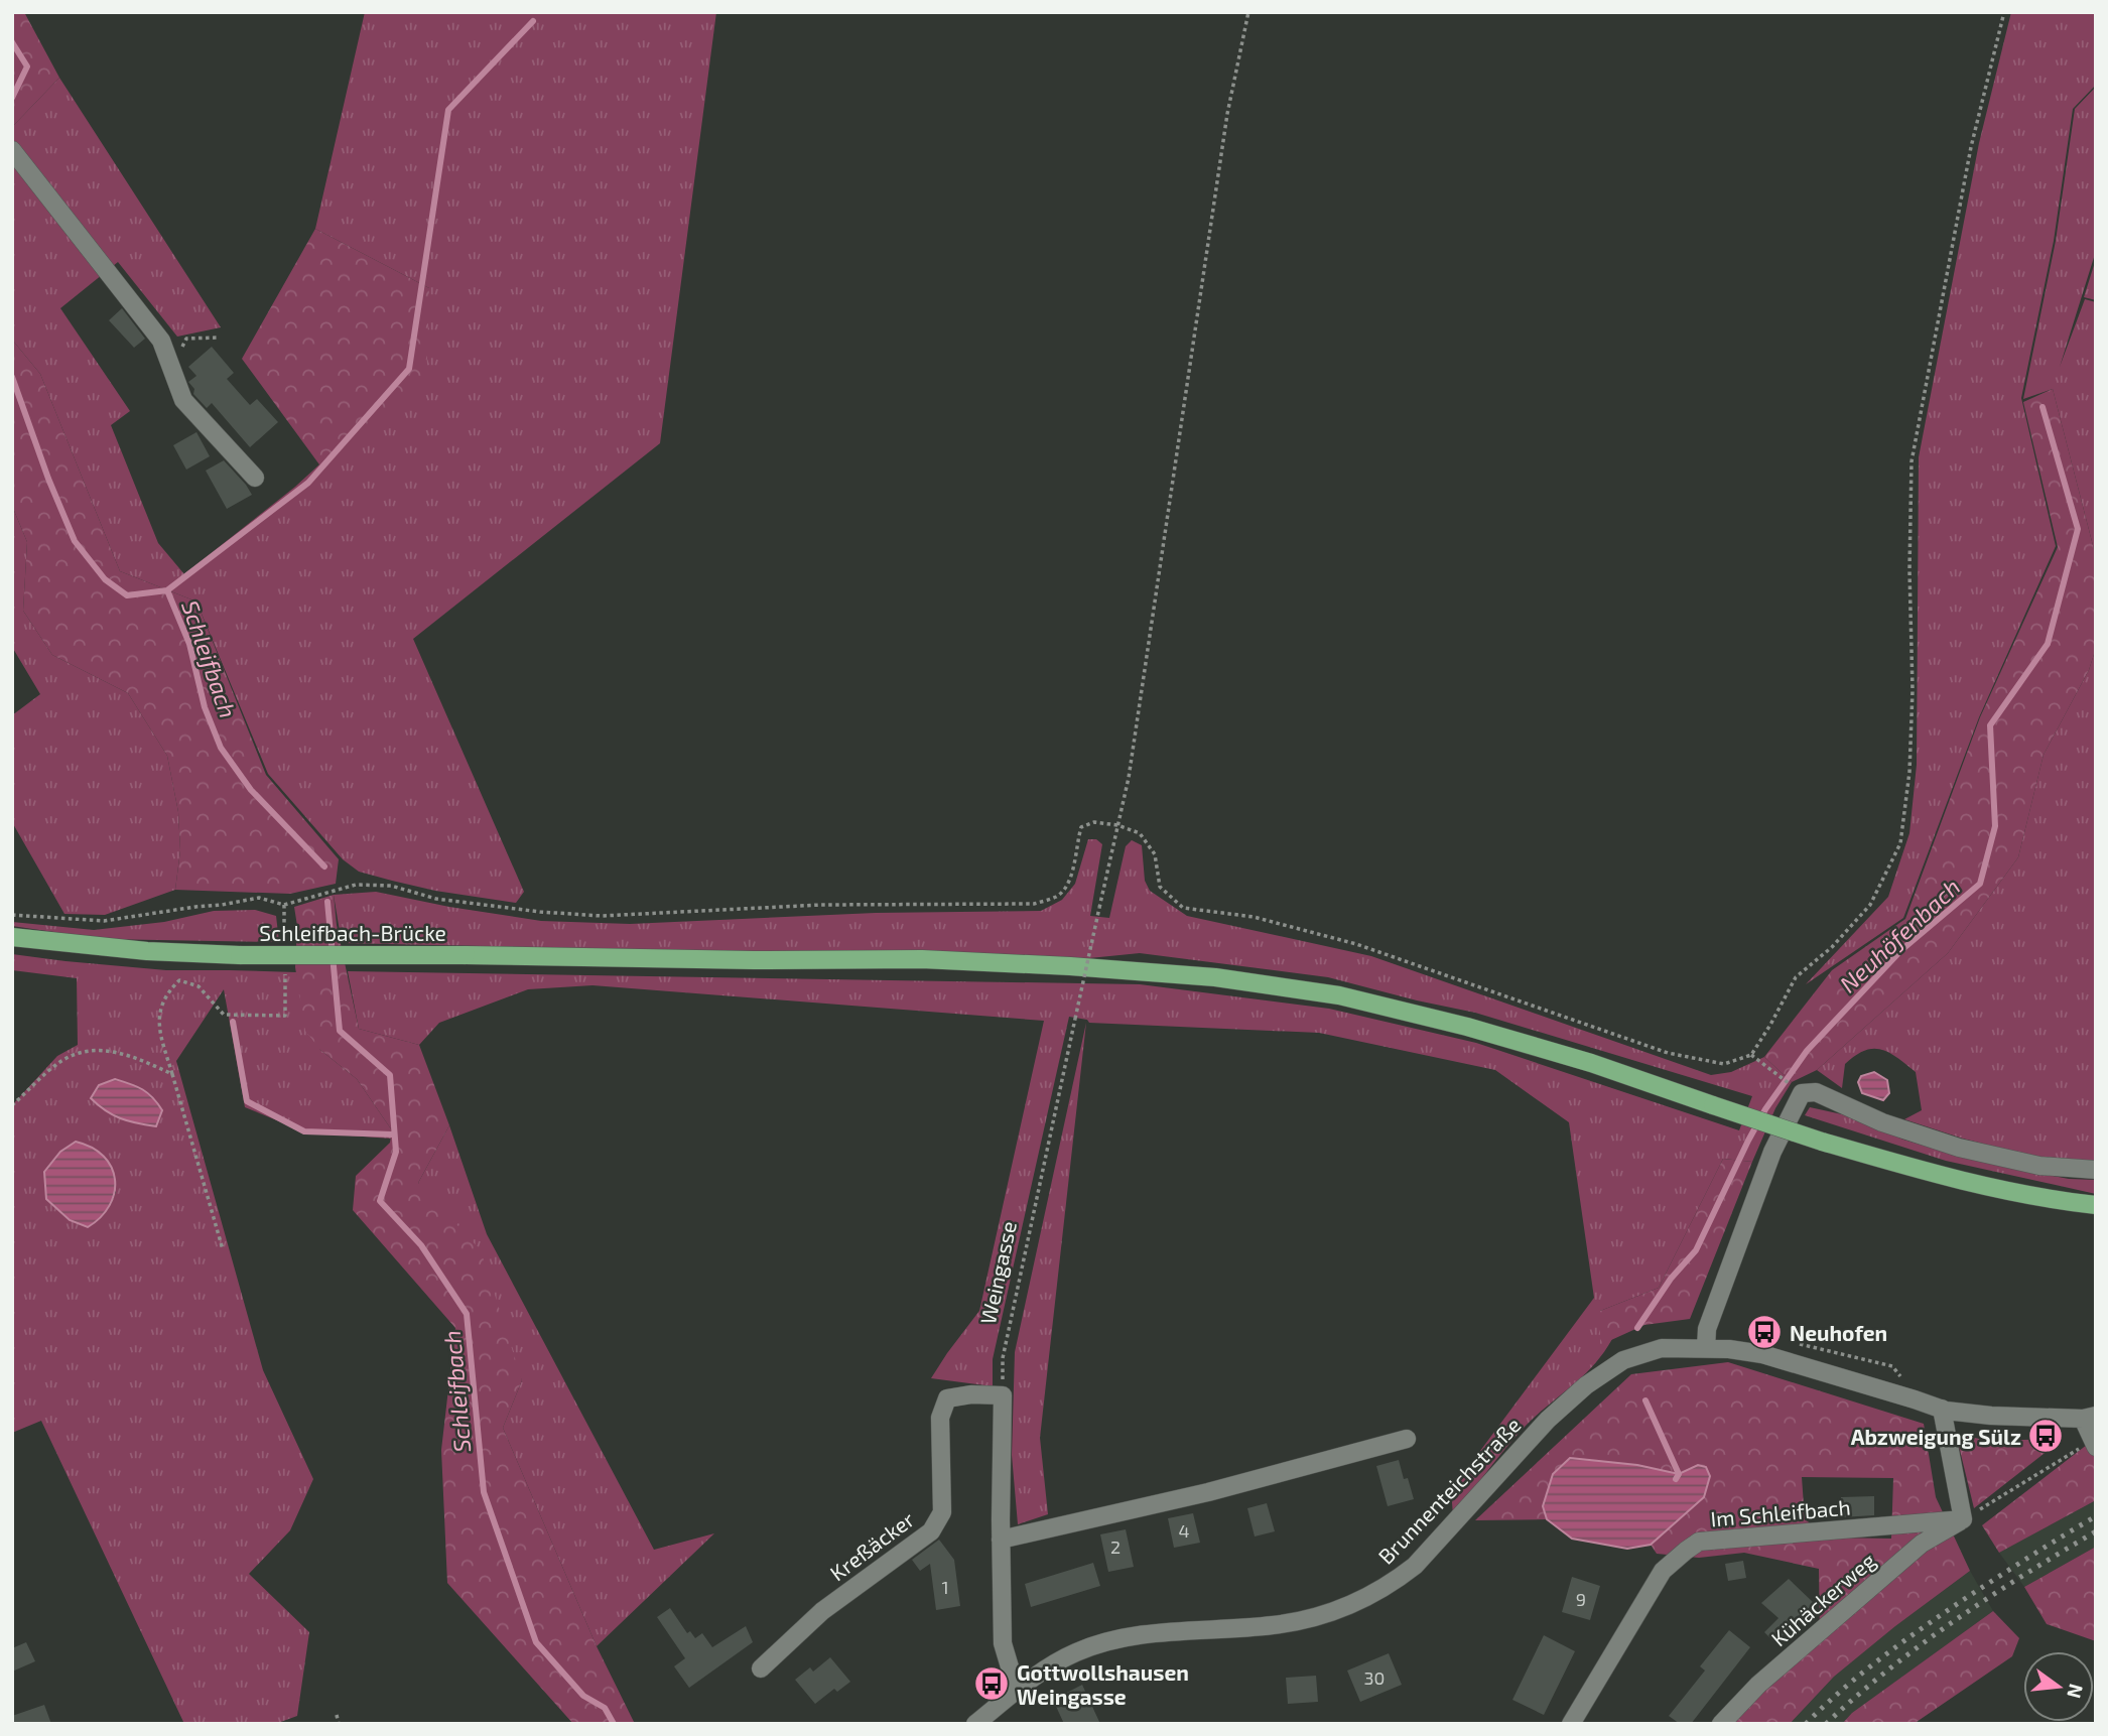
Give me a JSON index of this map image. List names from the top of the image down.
{
  "streets": {
    "main road": ["Schleifbach-Brücke"],
    "street": [
      "Brunnenteichstraße",
      "Im Schleifbach",
      "Kreßäcker",
      "Kühäckerweg"
    ],
    "path": ["Weingasse"]
  },
  "crossings": [
    ["Weingasse", "Kreßäcker"],
    ["Im Schleifbach", "Kühäckerweg"]
  ],
  "water": ["Schleifbach", "Neuhöfenbach"],
  "places": {
    "bus stop": ["Neuhofen", "Abzweigung Sülz", "Gottwollshausen Weingasse"]
  },
  "house_numbers": [
    "4",
    "2",
    "1",
    "9",
    "30"
  ],
  "north": "right"
}
